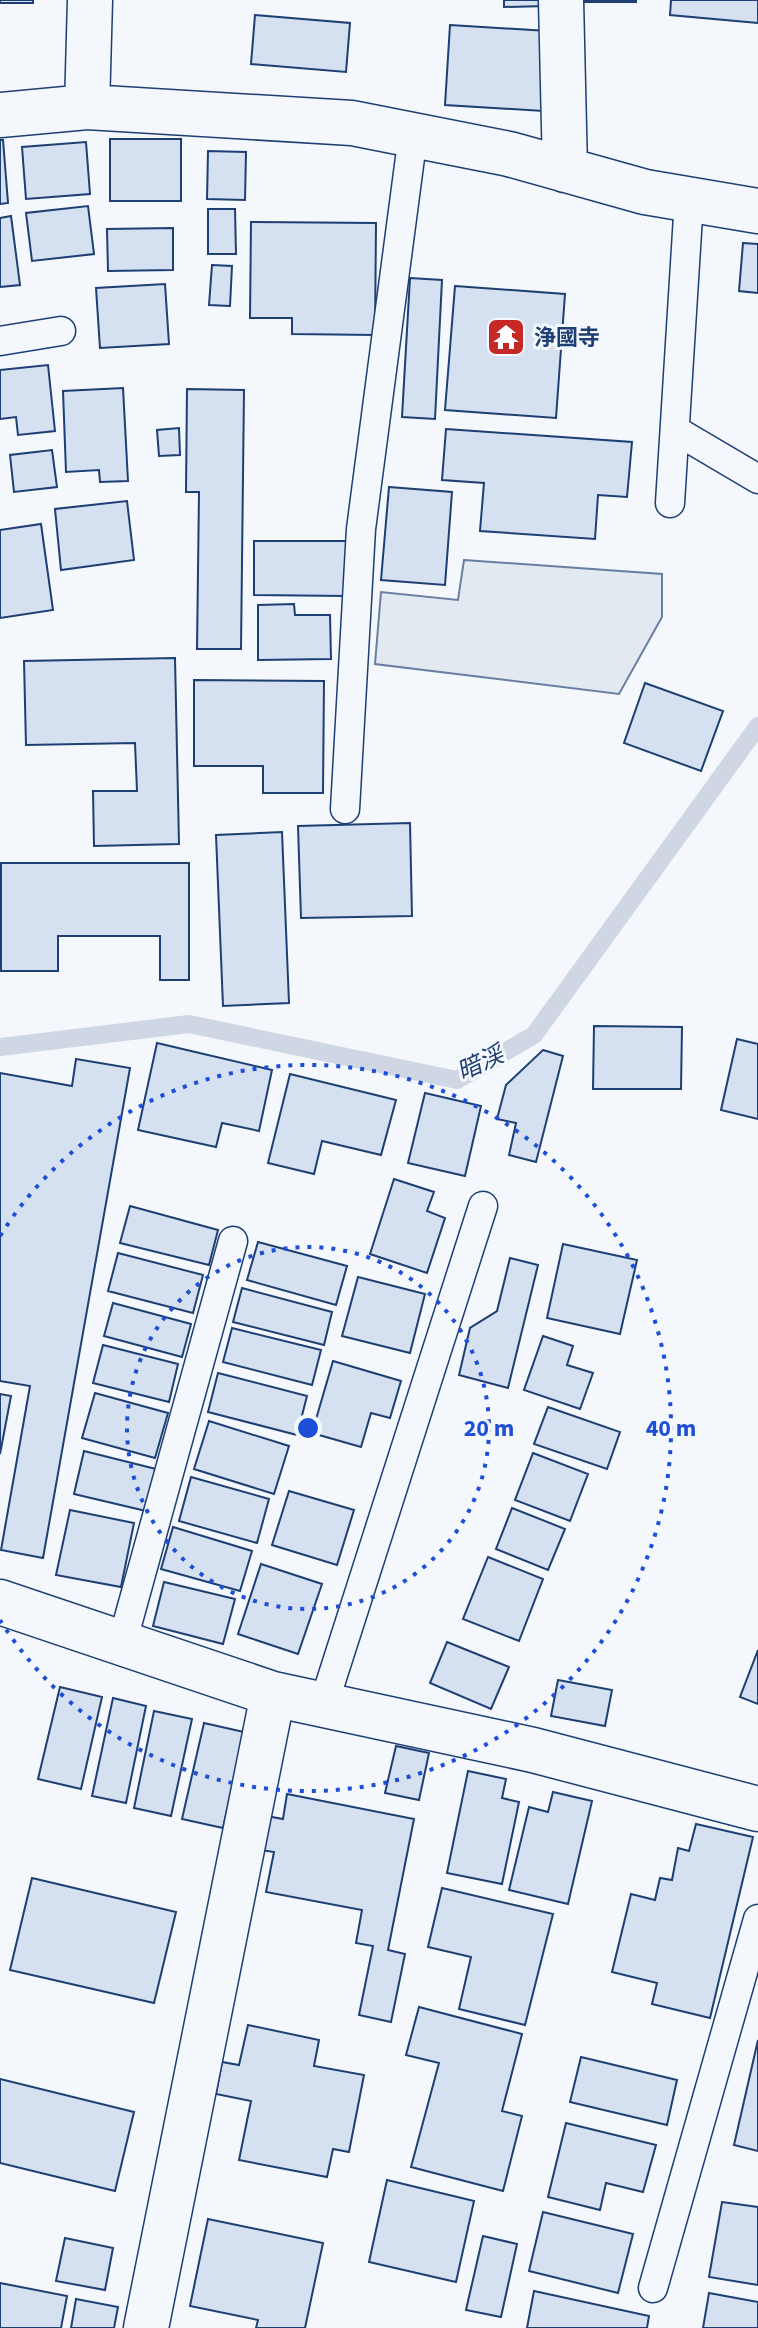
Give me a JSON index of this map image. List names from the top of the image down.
{
  "water": ["暗渓"],
  "places": {
    "temple": ["浄國寺"]
  },
  "rings": ["20 m", "40 m"]
}
